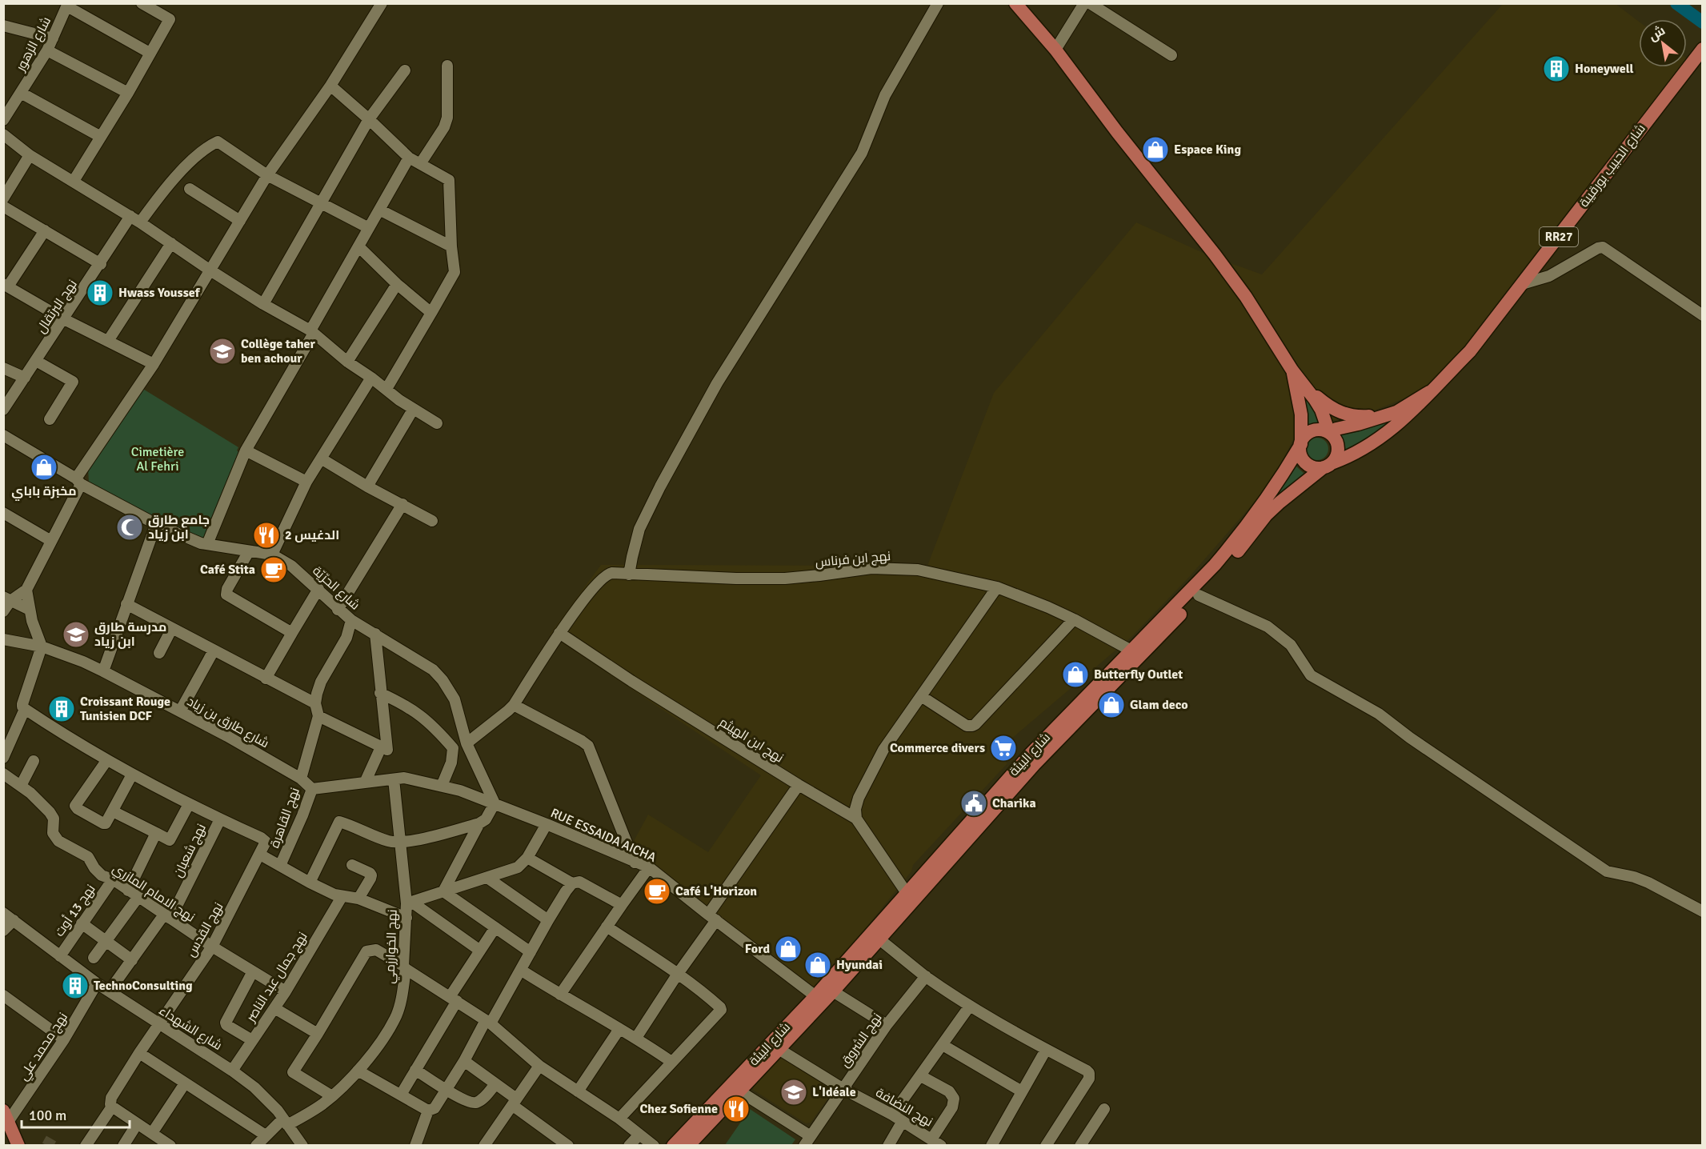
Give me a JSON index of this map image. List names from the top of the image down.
{
  "streets": {
    "main road": ["شارع الحبيب بورقيبة", "RR27", "شارع البيئة"],
    "street": [
      "شارع الزهور",
      "نهج البرتقال",
      "نهج ابن فرناس",
      "شارع الحرّيّة",
      "شارع طارق بن زياد",
      "نهج ابن الهيثم",
      "نهج القاهرة",
      "RUE ESSAIDA AICHA",
      "نهج شعبان",
      "نهج الامام المازري",
      "نهج 13 أوت",
      "نهج القدس",
      "نهج الخوارزمي",
      "نهج جمال عبد الناصر",
      "شارع الشهداء",
      "نهج الشروق",
      "نهج محمد علي",
      "نهج النضافة"
    ]
  },
  "crossings": [
    ["شارع الحبيب بورقيبة", "RR27"],
    ["RR27", "شارع البيئة"],
    ["نهج ابن فرناس", "نهج ابن الهيثم"],
    ["نهج ابن فرناس", "شارع البيئة"],
    ["شارع الحرّيّة", "نهج القاهرة"],
    ["شارع الحرّيّة", "RUE ESSAIDA AICHA"],
    ["شارع طارق بن زياد", "نهج القاهرة"],
    ["نهج ابن الهيثم", "شارع البيئة"],
    ["شارع البيئة", "RUE ESSAIDA AICHA"],
    ["شارع البيئة", "نهج النضافة"],
    ["نهج القاهرة", "RUE ESSAIDA AICHA"],
    ["RUE ESSAIDA AICHA", "نهج الخوارزمي"],
    ["نهج شعبان", "نهج الامام المازري"],
    ["نهج شعبان", "نهج القدس"],
    ["نهج شعبان", "شارع الشهداء"],
    ["نهج الامام المازري", "نهج 13 أوت"],
    ["نهج الامام المازري", "نهج القدس"],
    ["نهج الامام المازري", "نهج جمال عبد الناصر"],
    ["نهج 13 أوت", "شارع الشهداء"],
    ["نهج القدس", "شارع الشهداء"],
    ["نهج الخوارزمي", "شارع الشهداء"],
    ["نهج جمال عبد الناصر", "شارع الشهداء"],
    ["شارع الشهداء", "نهج محمد علي"],
    ["نهج الشروق", "نهج النضافة"]
  ],
  "parks": ["Cimetière Al Fehri"],
  "places": {
    "building": [
      "Honeywell",
      "Hwass Youssef",
      "Croissant Rouge Tunisien DCF",
      "TechnoConsulting"
    ],
    "shop": [
      "Espace King",
      "مخبزة باباي",
      "Butterfly Outlet",
      "Glam deco",
      "Ford",
      "Hyundai"
    ],
    "school or university": ["Collège taher ben achour", "مدرسة طارق ابن زياد", "L'Idéale"],
    "mosque": ["جامع طارق ابن زياد"],
    "restaurant": ["الدغيس 2", "Chez Sofienne"],
    "cafe": ["Café Stita", "Café L'Horizon"],
    "supermarket": ["Commerce divers"],
    "public building": ["Charika"]
  },
  "scale_bar": "100 m",
  "north": "top left"
}
